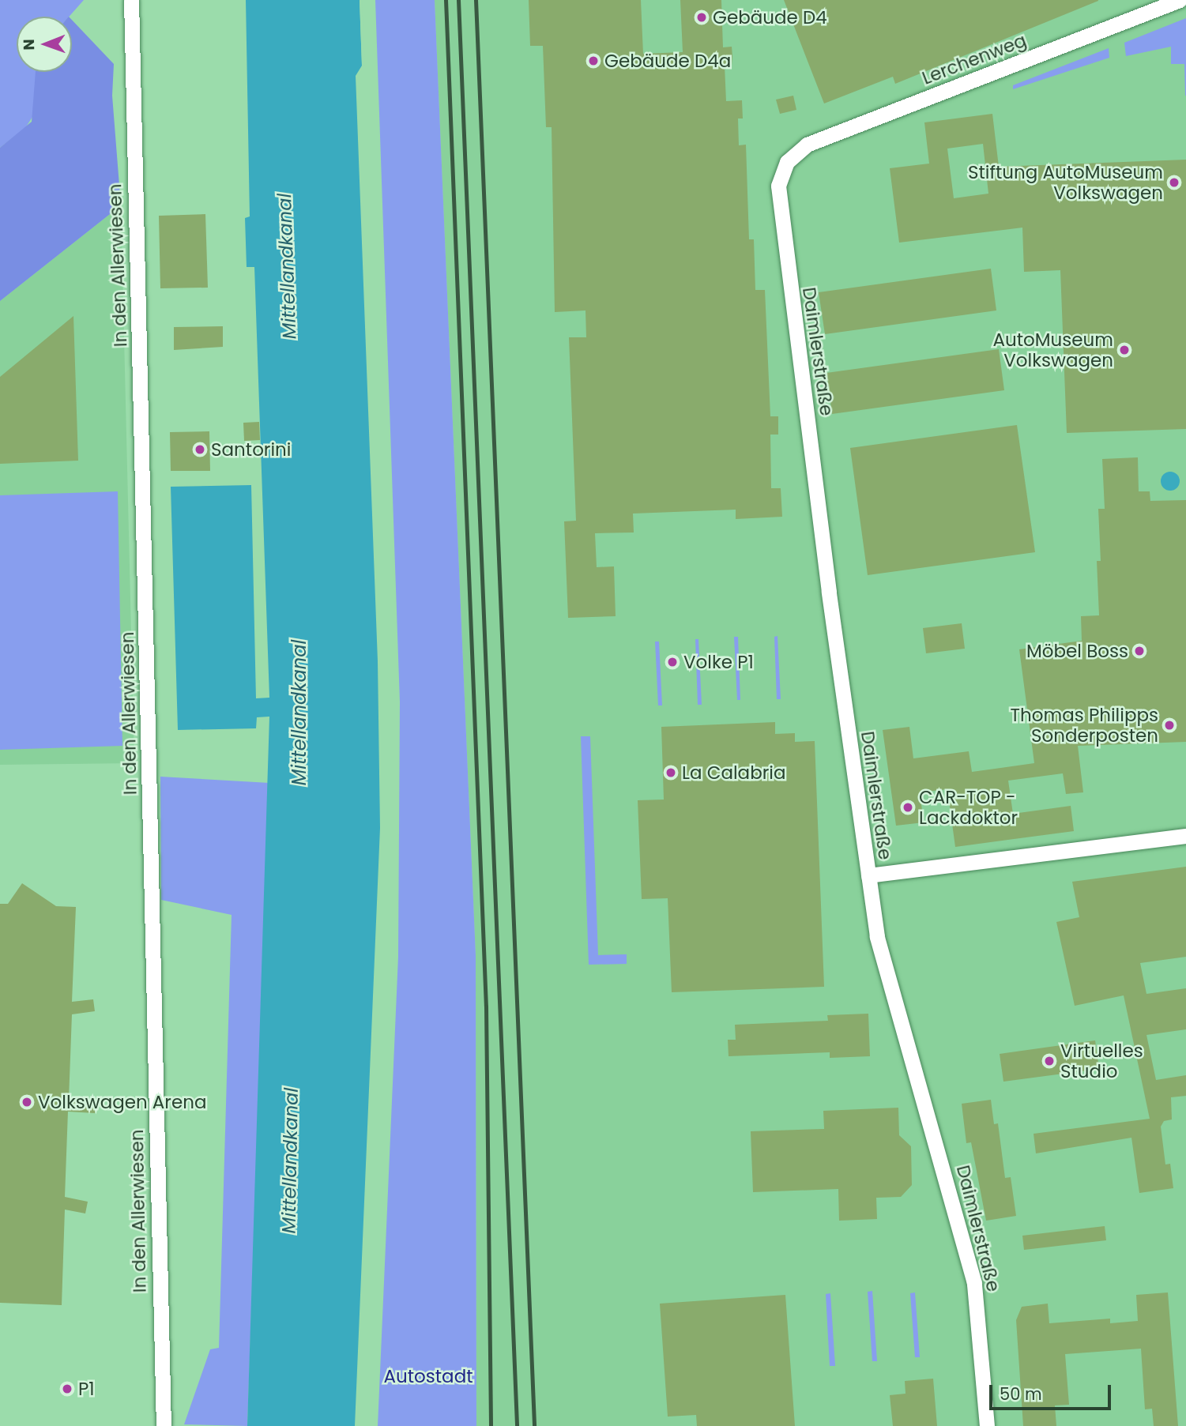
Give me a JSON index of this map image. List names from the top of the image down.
{
  "streets": {
    "street": ["Lerchenweg", "In den Allerwiesen", "Daimlerstraße"]
  },
  "crossings": [
    ["Lerchenweg", "Daimlerstraße"]
  ],
  "water": ["Mittellandkanal"],
  "parks": ["Autostadt"],
  "places": [
    "Gebäude D4",
    "Gebäude D4a",
    "Stiftung AutoMuseum Volkswagen",
    "AutoMuseum Volkswagen",
    "Santorini",
    "Möbel Boss",
    "Volke P1",
    "Thomas Philipps Sonderposten",
    "La Calabria",
    "CAR-TOP - Lackdoktor",
    "Virtuelles Studio",
    "Volkswagen Arena",
    "P1"
  ],
  "scale_bar": "50 m",
  "north": "left"
}
